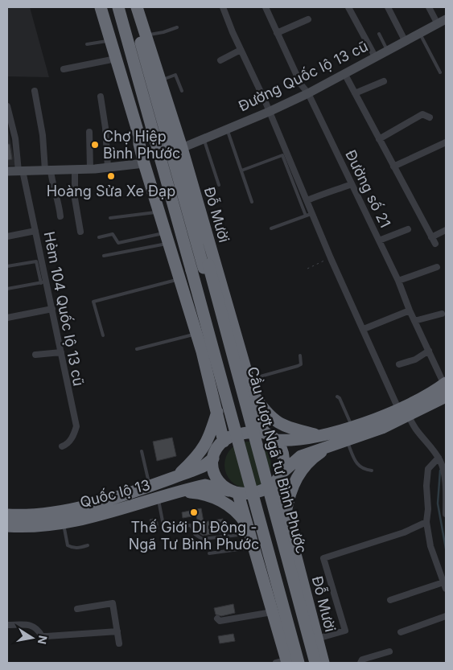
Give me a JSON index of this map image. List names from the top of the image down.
{
  "streets": {
    "highway": ["Đỗ Mười", "Cầu vượt Ngã tư Bình Phước", "Quốc lộ 13"],
    "street": ["Đường Quốc lộ 13 cũ", "Đường số 21", "Hẻm 104 Quốc lộ 13 cũ"]
  },
  "crossings": [
    ["Đường Quốc lộ 13 cũ", "Đường số 21"],
    ["Đường Quốc lộ 13 cũ", "Đỗ Mười"],
    ["Đỗ Mười", "Cầu vượt Ngã tư Bình Phước"],
    ["Đỗ Mười", "Quốc lộ 13"]
  ],
  "places": ["Chợ Hiệp Bình Phước", "Hoàng Sửa Xe Đạp", "Thế Giới Di Động - Ngã Tư Bình Phước"],
  "north": "right"
}
